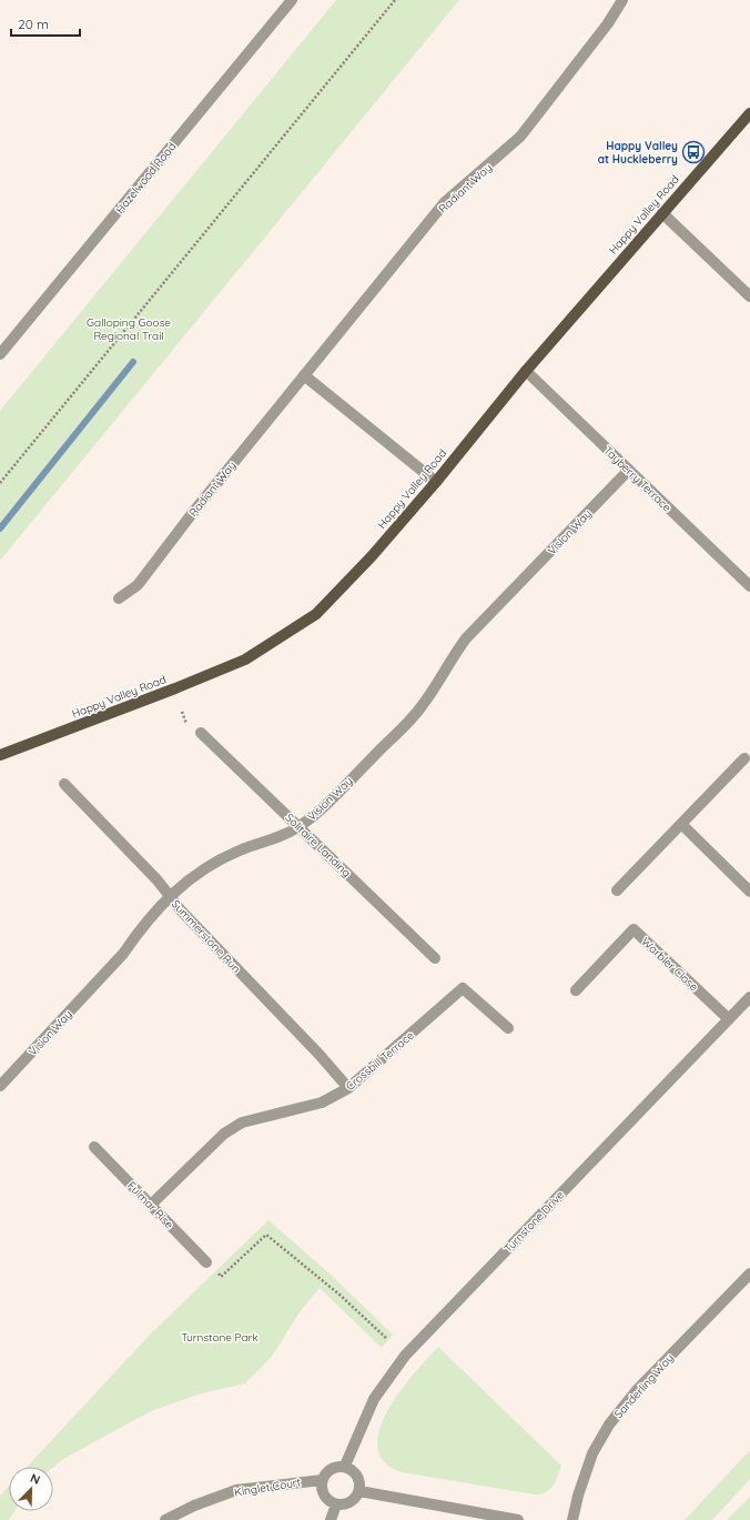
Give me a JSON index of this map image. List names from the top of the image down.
{
  "streets": {
    "main road": ["Happy Valley Road"],
    "street": [
      "Hazelwood Road",
      "Radiant Way",
      "Tayberry Terrace",
      "Vision Way",
      "Solitaire Landing",
      "Summerstone Run",
      "Warbler Close",
      "Crossbill Terrace",
      "Fulmar Rise",
      "Turnstone Drive",
      "Sanderling Way",
      "Kinglet Court"
    ]
  },
  "crossings": [
    ["Happy Valley Road", "Tayberry Terrace"],
    ["Tayberry Terrace", "Vision Way"],
    ["Vision Way", "Solitaire Landing"],
    ["Vision Way", "Summerstone Run"],
    ["Summerstone Run", "Crossbill Terrace"],
    ["Warbler Close", "Turnstone Drive"],
    ["Crossbill Terrace", "Fulmar Rise"],
    ["Turnstone Drive", "Kinglet Court"]
  ],
  "parks": ["Galloping Goose Regional Trail", "Turnstone Park"],
  "places": {
    "bus stop": ["Happy Valley at Huckleberry"]
  },
  "scale_bar": "20 m",
  "north": "top right"
}
